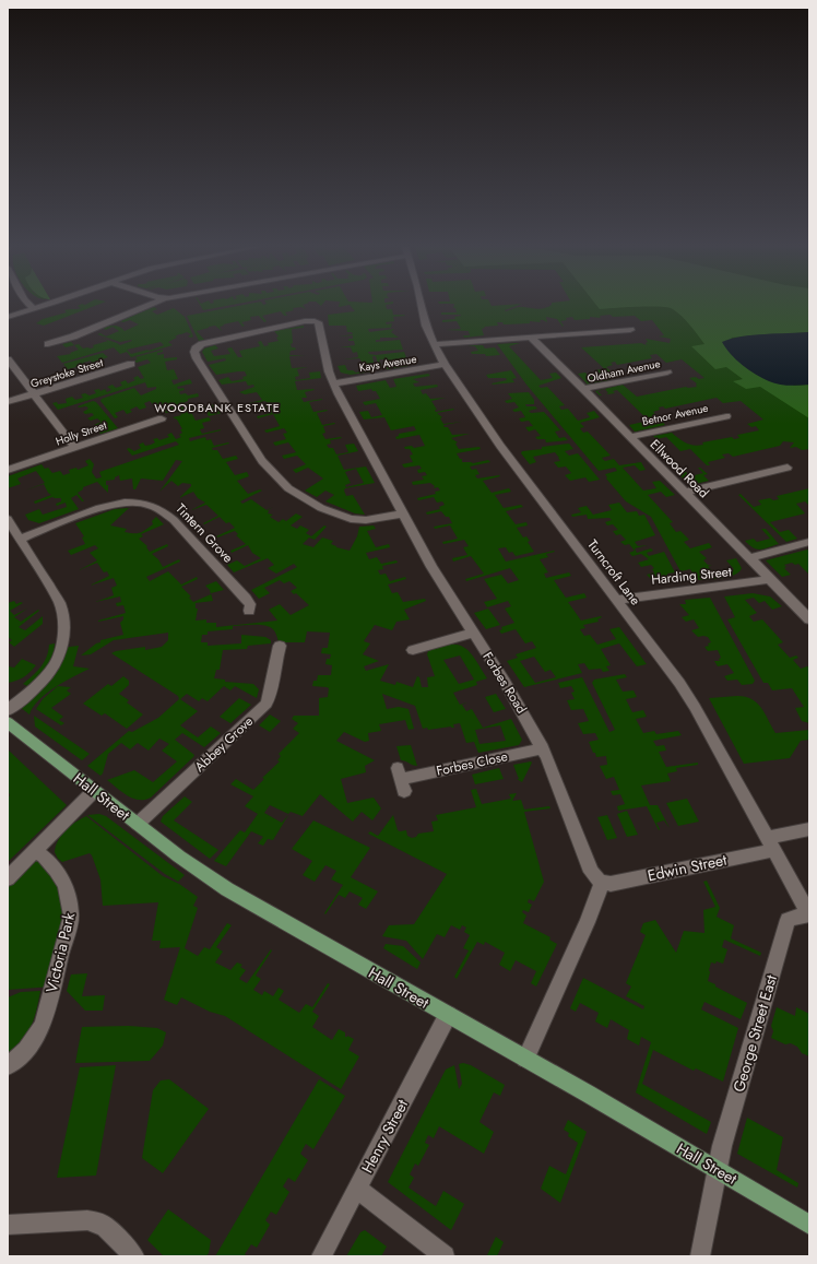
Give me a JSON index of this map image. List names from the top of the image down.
{
  "streets": {
    "main road": ["Hall Street"],
    "street": [
      "Kays Avenue",
      "Oldham Avenue",
      "Greystoke Street",
      "Betnor Avenue",
      "Holly Street",
      "Ellwood Road",
      "Tintern Grove",
      "Turncroft Lane",
      "Harding Street",
      "Forbes Road",
      "Abbey Grove",
      "Forbes Close",
      "Edwin Street",
      "Victoria Park",
      "George Street East",
      "Henry Street"
    ]
  },
  "crossings": [
    ["Kays Avenue", "Turncroft Lane"],
    ["Kays Avenue", "Forbes Road"],
    ["Oldham Avenue", "Ellwood Road"],
    ["Betnor Avenue", "Ellwood Road"],
    ["Ellwood Road", "Harding Street"],
    ["Turncroft Lane", "Harding Street"],
    ["Turncroft Lane", "Edwin Street"],
    ["Turncroft Lane", "George Street East"],
    ["Forbes Road", "Forbes Close"],
    ["Forbes Road", "Edwin Street"],
    ["Abbey Grove", "Hall Street"],
    ["Hall Street", "George Street East"],
    ["Hall Street", "Henry Street"]
  ],
  "districts": ["WOODBANK ESTATE"]
}
